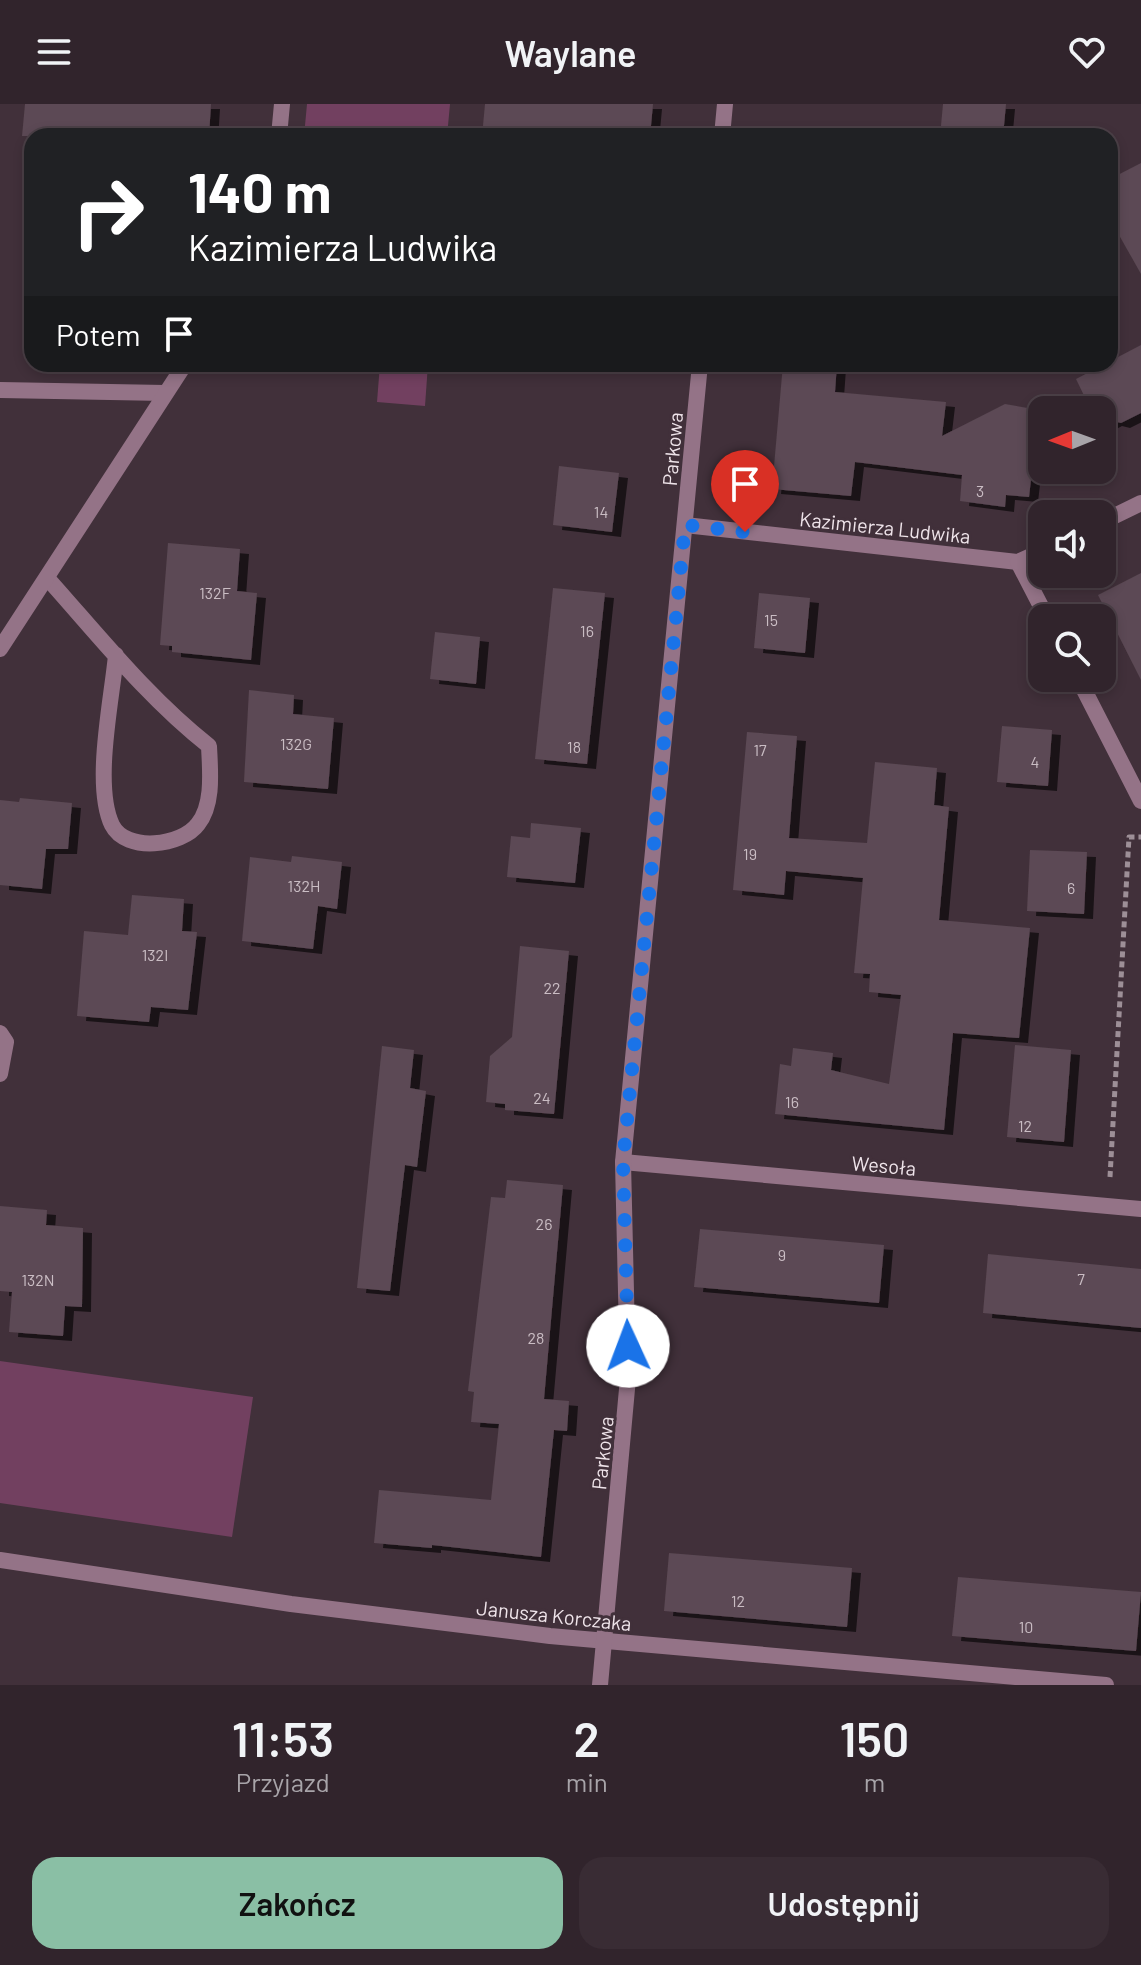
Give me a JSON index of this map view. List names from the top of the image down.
{
  "streets": {
    "street": [
      "Parkowa",
      "Kazimierza Ludwika",
      "Wesoła",
      "Janusza Korczaka"
    ]
  },
  "crossings": [
    ["Parkowa", "Kazimierza Ludwika"],
    ["Parkowa", "Wesoła"],
    ["Parkowa", "Janusza Korczaka"]
  ],
  "house_numbers": [
    "3",
    "14",
    "132F",
    "15",
    "16",
    "132G",
    "18",
    "17",
    "4",
    "19",
    "132H",
    "6",
    "132I",
    "22",
    "24",
    "16",
    "12",
    "26",
    "9",
    "7",
    "132N",
    "28",
    "12",
    "10"
  ],
  "north": "left",
  "page": {
    "header": "Waylane",
    "turn": ["140 m", "Kazimierza Ludwika"],
    "then": "Potem",
    "eta": [
      "11:53",
      "Przyjazd",
      "2",
      "min",
      "150",
      "m"
    ],
    "buttons": ["Zakończ", "Udostępnij"]
  }
}
